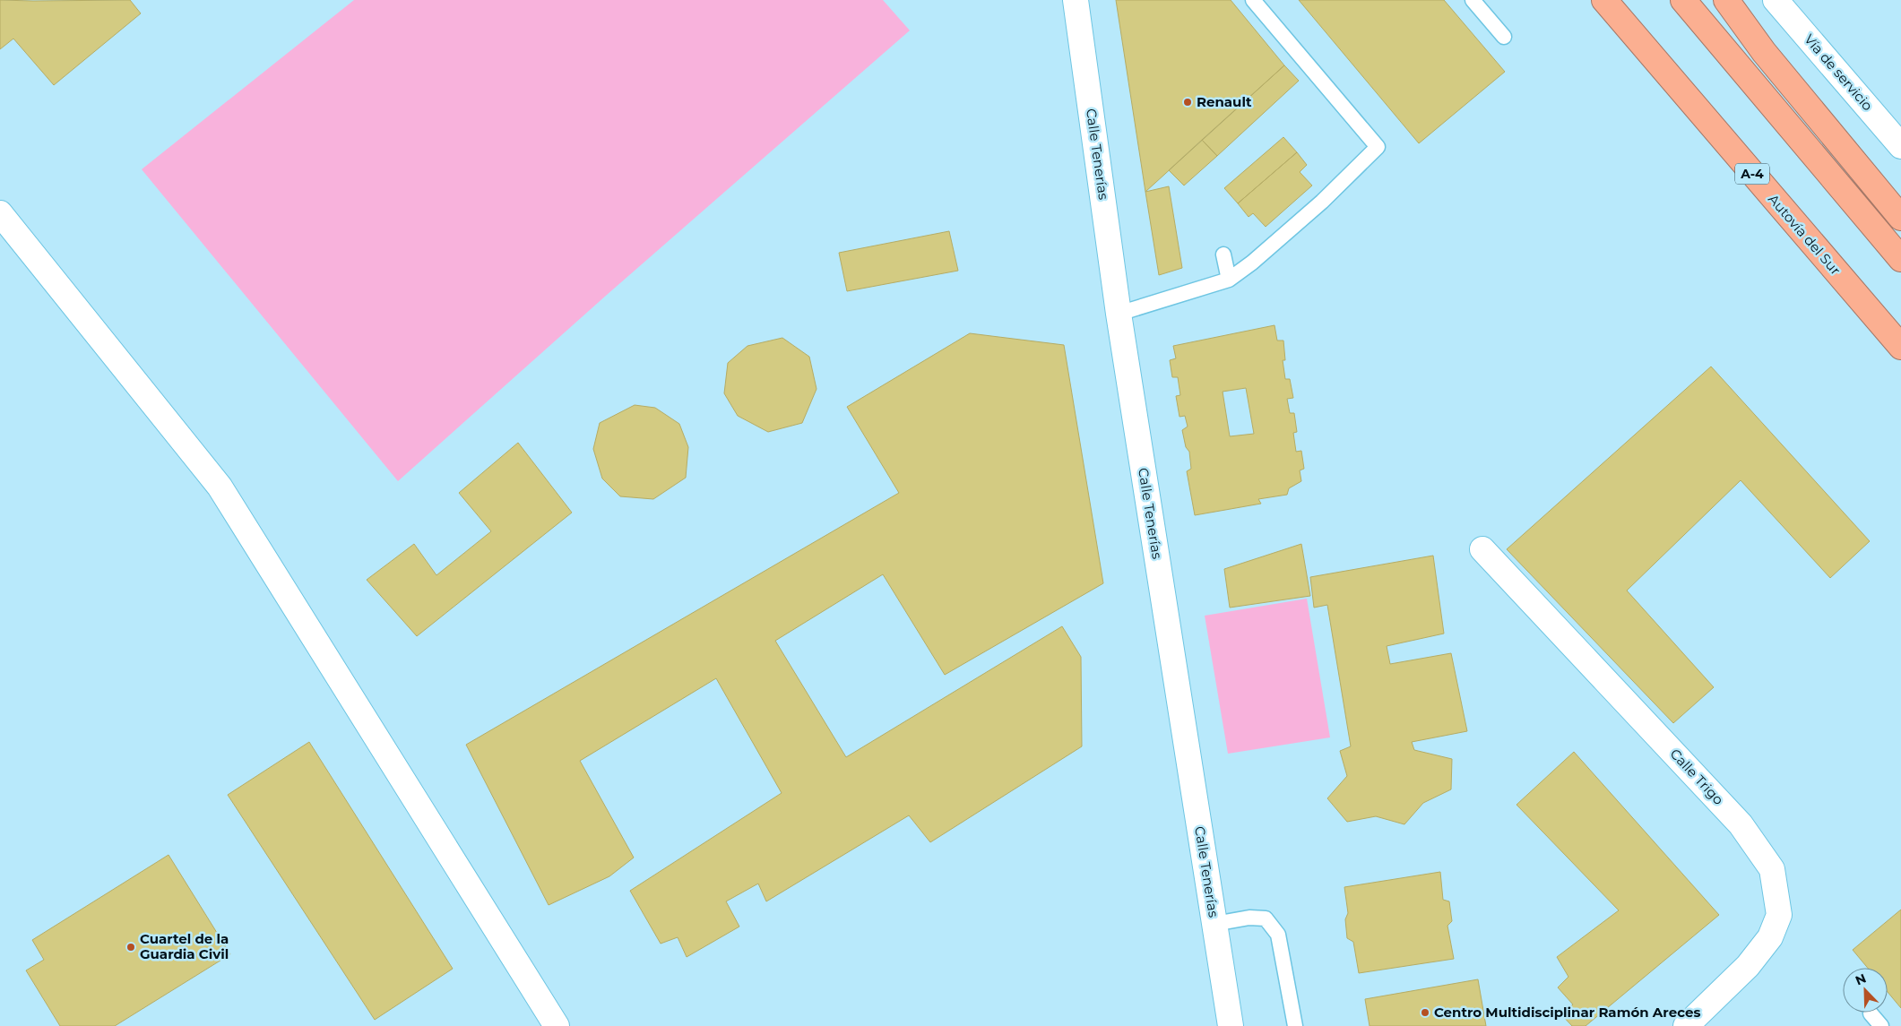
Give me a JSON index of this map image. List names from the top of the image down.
{
  "streets": {
    "highway": ["A-4", "Autovía del Sur"],
    "street": ["Vía de servicio", "Calle Tenerías", "Calle Trigo"]
  },
  "places": ["Renault", "Cuartel de la Guardia Civil", "Centro Multidisciplinar Ramón Areces"],
  "north": "top left"
}
